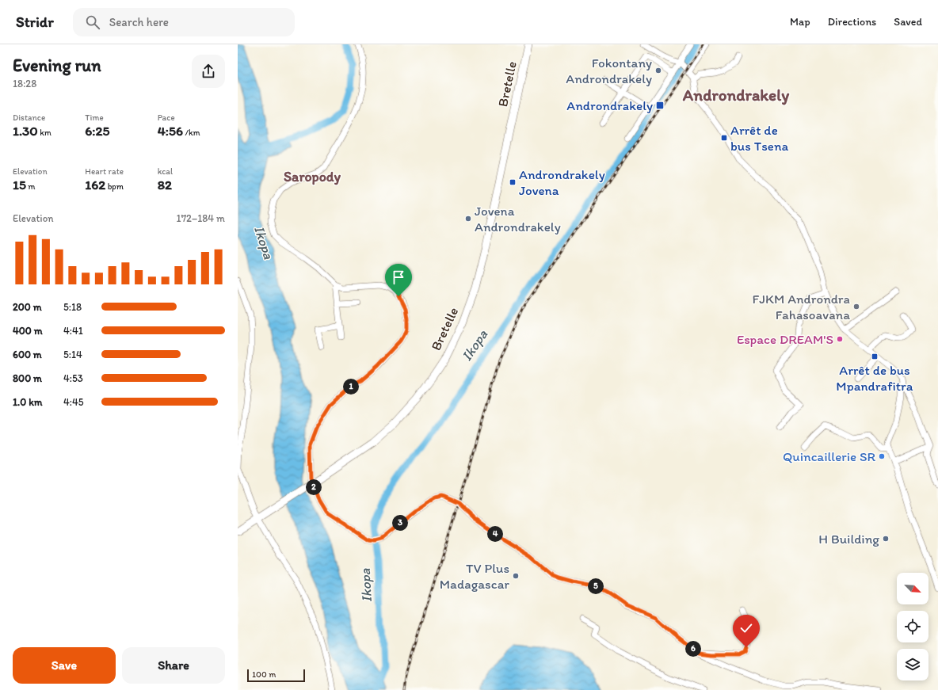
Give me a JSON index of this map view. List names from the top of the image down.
{
  "streets": {
    "main road": ["Bretelle"]
  },
  "districts": ["Androndrakely", "Saropody"],
  "water": ["Ikopa"],
  "places": {
    "other": [
      "Fokontany Androndrakely",
      "Jovena Androndrakely",
      "FJKM Androndra Fahasoavana",
      "Espace DREAM'S",
      "Quincaillerie SR",
      "H Building",
      "TV Plus Madagascar"
    ],
    "transit": [
      "Androndrakely",
      "Arrêt de bus Tsena",
      "Androndrakely Jovena",
      "Arrêt de bus Mpandrafitra"
    ]
  },
  "scale_bar": "100 m",
  "north": "bottom right",
  "page": {
    "header": "Stridr",
    "search": "Search here",
    "nav": ["Map", "Directions", "Saved"],
    "heading": ["Evening run", "18:28"],
    "stats": [
      ["Distance", "1.30 km"],
      ["Time", "6:25"],
      ["Pace", "4:56 /km"],
      ["Elevation", "15 m"],
      ["Heart rate", "162 bpm"],
      ["kcal", "82"]
    ],
    "chart": ["Elevation", "172–184 m"],
    "list": [
      {
        "name": "200 m",
        "note": "5:18"
      },
      {
        "name": "400 m",
        "note": "4:41"
      },
      {
        "name": "600 m",
        "note": "5:14"
      },
      {
        "name": "800 m",
        "note": "4:53"
      },
      {
        "name": "1.0 km",
        "note": "4:45"
      }
    ],
    "pins": [
      "1",
      "2",
      "3",
      "4",
      "5",
      "6"
    ],
    "buttons": ["Save", "Share"],
    "scale": "100 m"
  }
}
